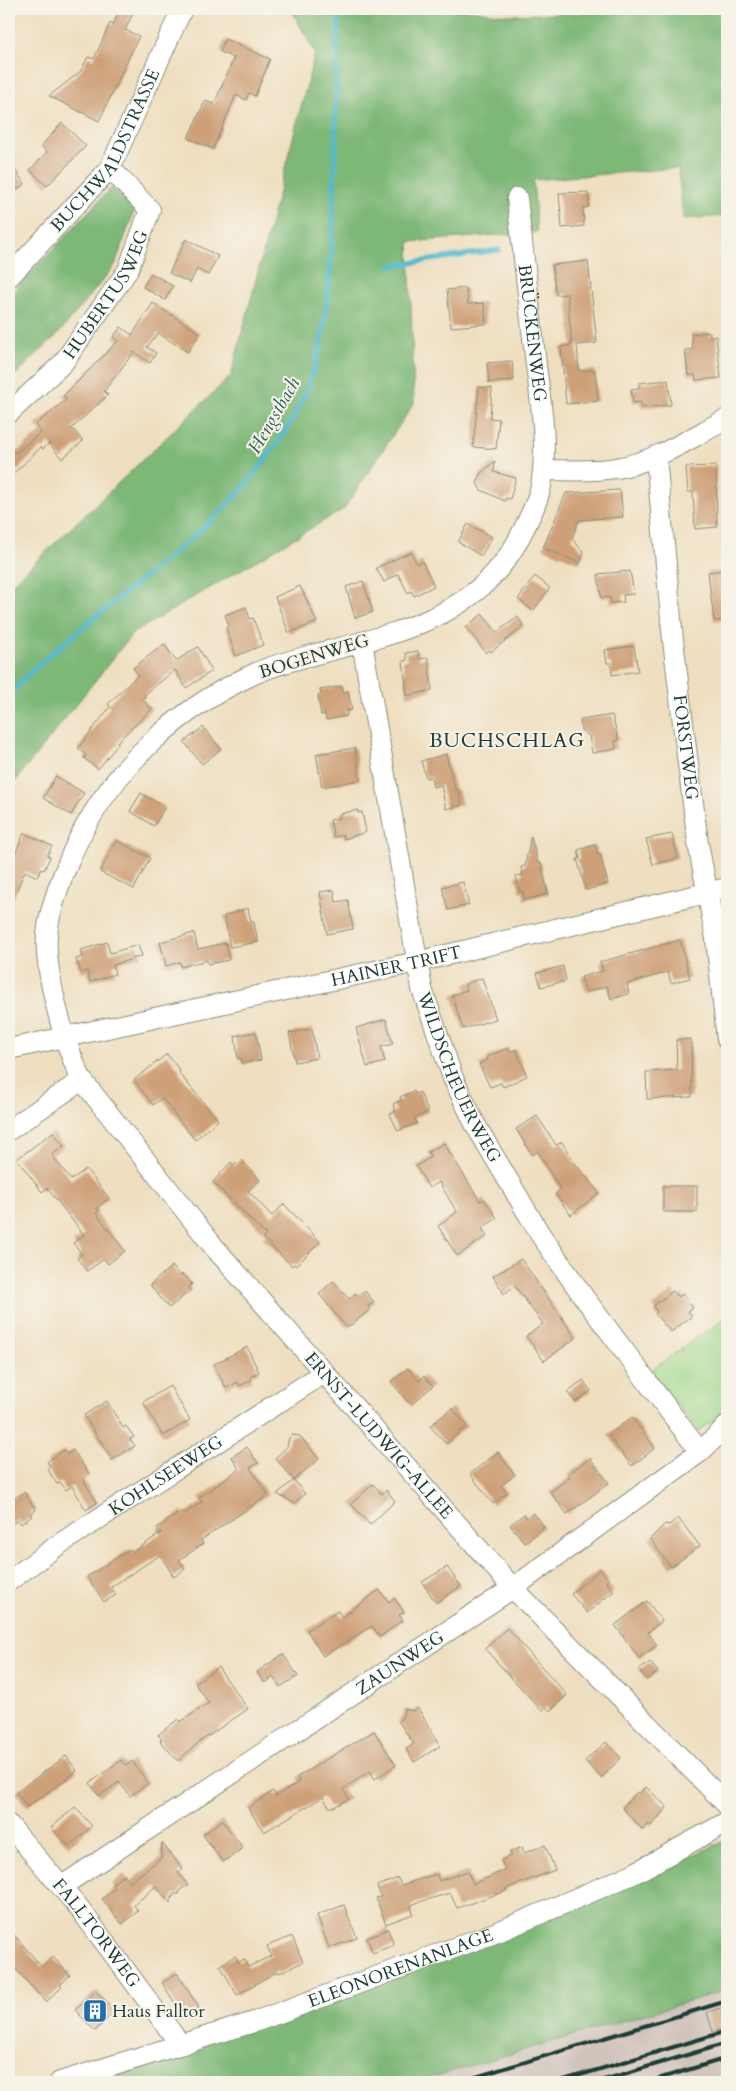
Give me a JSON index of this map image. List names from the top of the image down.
{
  "streets": {
    "street": [
      "BUCHWALDSTRASSE",
      "HUBERTUSWEG",
      "BRÜCKENWEG",
      "BOGENWEG",
      "FORSTWEG",
      "HAINER TRIFT",
      "WILDSCHEUERWEG",
      "ERNST-LUDWIG-ALLEE",
      "KOHLSEEWEG",
      "ZAUNWEG",
      "FALLTORWEG",
      "ELEONORENANLAGE"
    ]
  },
  "crossings": [
    ["BUCHWALDSTRASSE", "HUBERTUSWEG"],
    ["BRÜCKENWEG", "BOGENWEG"],
    ["BOGENWEG", "HAINER TRIFT"],
    ["BOGENWEG", "WILDSCHEUERWEG"],
    ["BOGENWEG", "ERNST-LUDWIG-ALLEE"],
    ["FORSTWEG", "HAINER TRIFT"],
    ["HAINER TRIFT", "WILDSCHEUERWEG"],
    ["HAINER TRIFT", "ERNST-LUDWIG-ALLEE"],
    ["WILDSCHEUERWEG", "ZAUNWEG"],
    ["ERNST-LUDWIG-ALLEE", "KOHLSEEWEG"],
    ["ERNST-LUDWIG-ALLEE", "ZAUNWEG"],
    ["ZAUNWEG", "FALLTORWEG"],
    ["FALLTORWEG", "ELEONORENANLAGE"]
  ],
  "districts": ["BUCHSCHLAG"],
  "water": ["Hengstbach"],
  "places": {
    "building": ["Haus Falltor"]
  }
}
